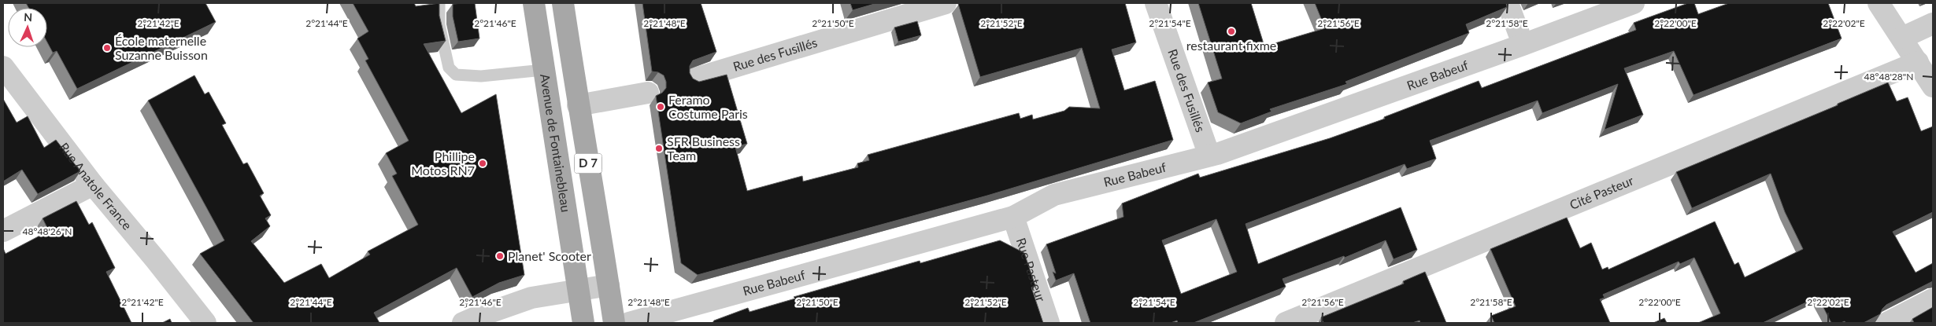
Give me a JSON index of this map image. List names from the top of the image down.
{
  "streets": {
    "main road": ["Avenue de Fontainebleau", "D 7"],
    "street": [
      "Rue des Fusillés",
      "Rue Babeuf",
      "Rue Anatole France",
      "Cité Pasteur",
      "Rue Pasteur"
    ]
  },
  "crossings": [
    ["Rue des Fusillés", "Rue Babeuf"],
    ["Rue Babeuf", "Rue Pasteur"],
    ["Avenue de Fontainebleau", "D 7"]
  ],
  "places": [
    "restaurant fixme",
    "École maternelle Suzanne Buisson",
    "Feramo Costume Paris",
    "SFR Business Team",
    "Phillipe Motos RN7",
    "Planet' Scooter"
  ],
  "north": "top",
  "coordinates": [
    "2°21'42\"E",
    "2°21'44\"E",
    "2°21'46\"E",
    "2°21'48\"E",
    "2°21'50\"E",
    "2°21'52\"E",
    "2°21'54\"E",
    "2°21'56\"E",
    "2°21'58\"E",
    "2°22'00\"E",
    "2°22'02\"E",
    "48°48'28\"N",
    "48°48'26\"N"
  ]
}
